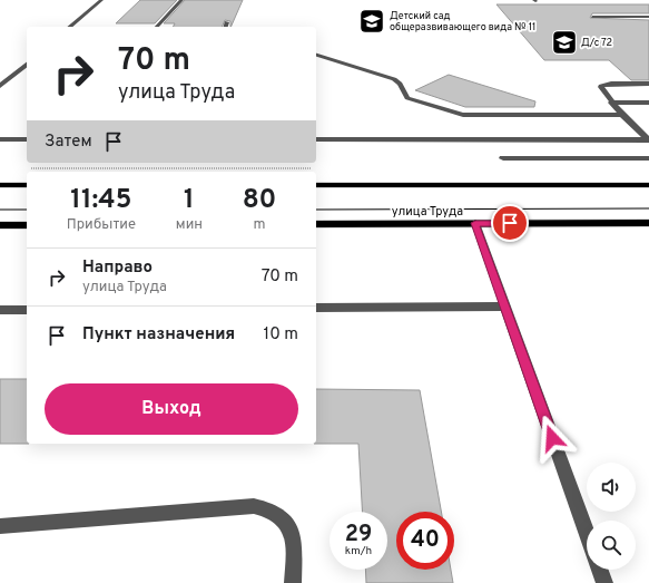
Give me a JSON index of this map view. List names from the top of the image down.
{
  "streets": {
    "main road": ["улица Труда"]
  },
  "places": {
    "school or university": ["Детский сад общеразвивающего вида № 11", "Д/с 72"]
  },
  "page": {
    "turn": ["70 m", "улица Труда"],
    "then": "Затем",
    "eta": [
      "11:45",
      "Прибытие",
      "1",
      "мин",
      "80",
      "m"
    ],
    "list": [
      {
        "name": "Направо",
        "note": "улица Труда",
        "value": "70 m"
      },
      {
        "name": "Пункт назначения",
        "value": "10 m"
      }
    ],
    "buttons": "Выход",
    "speed": "29 km/h",
    "limit": "40"
  }
}
